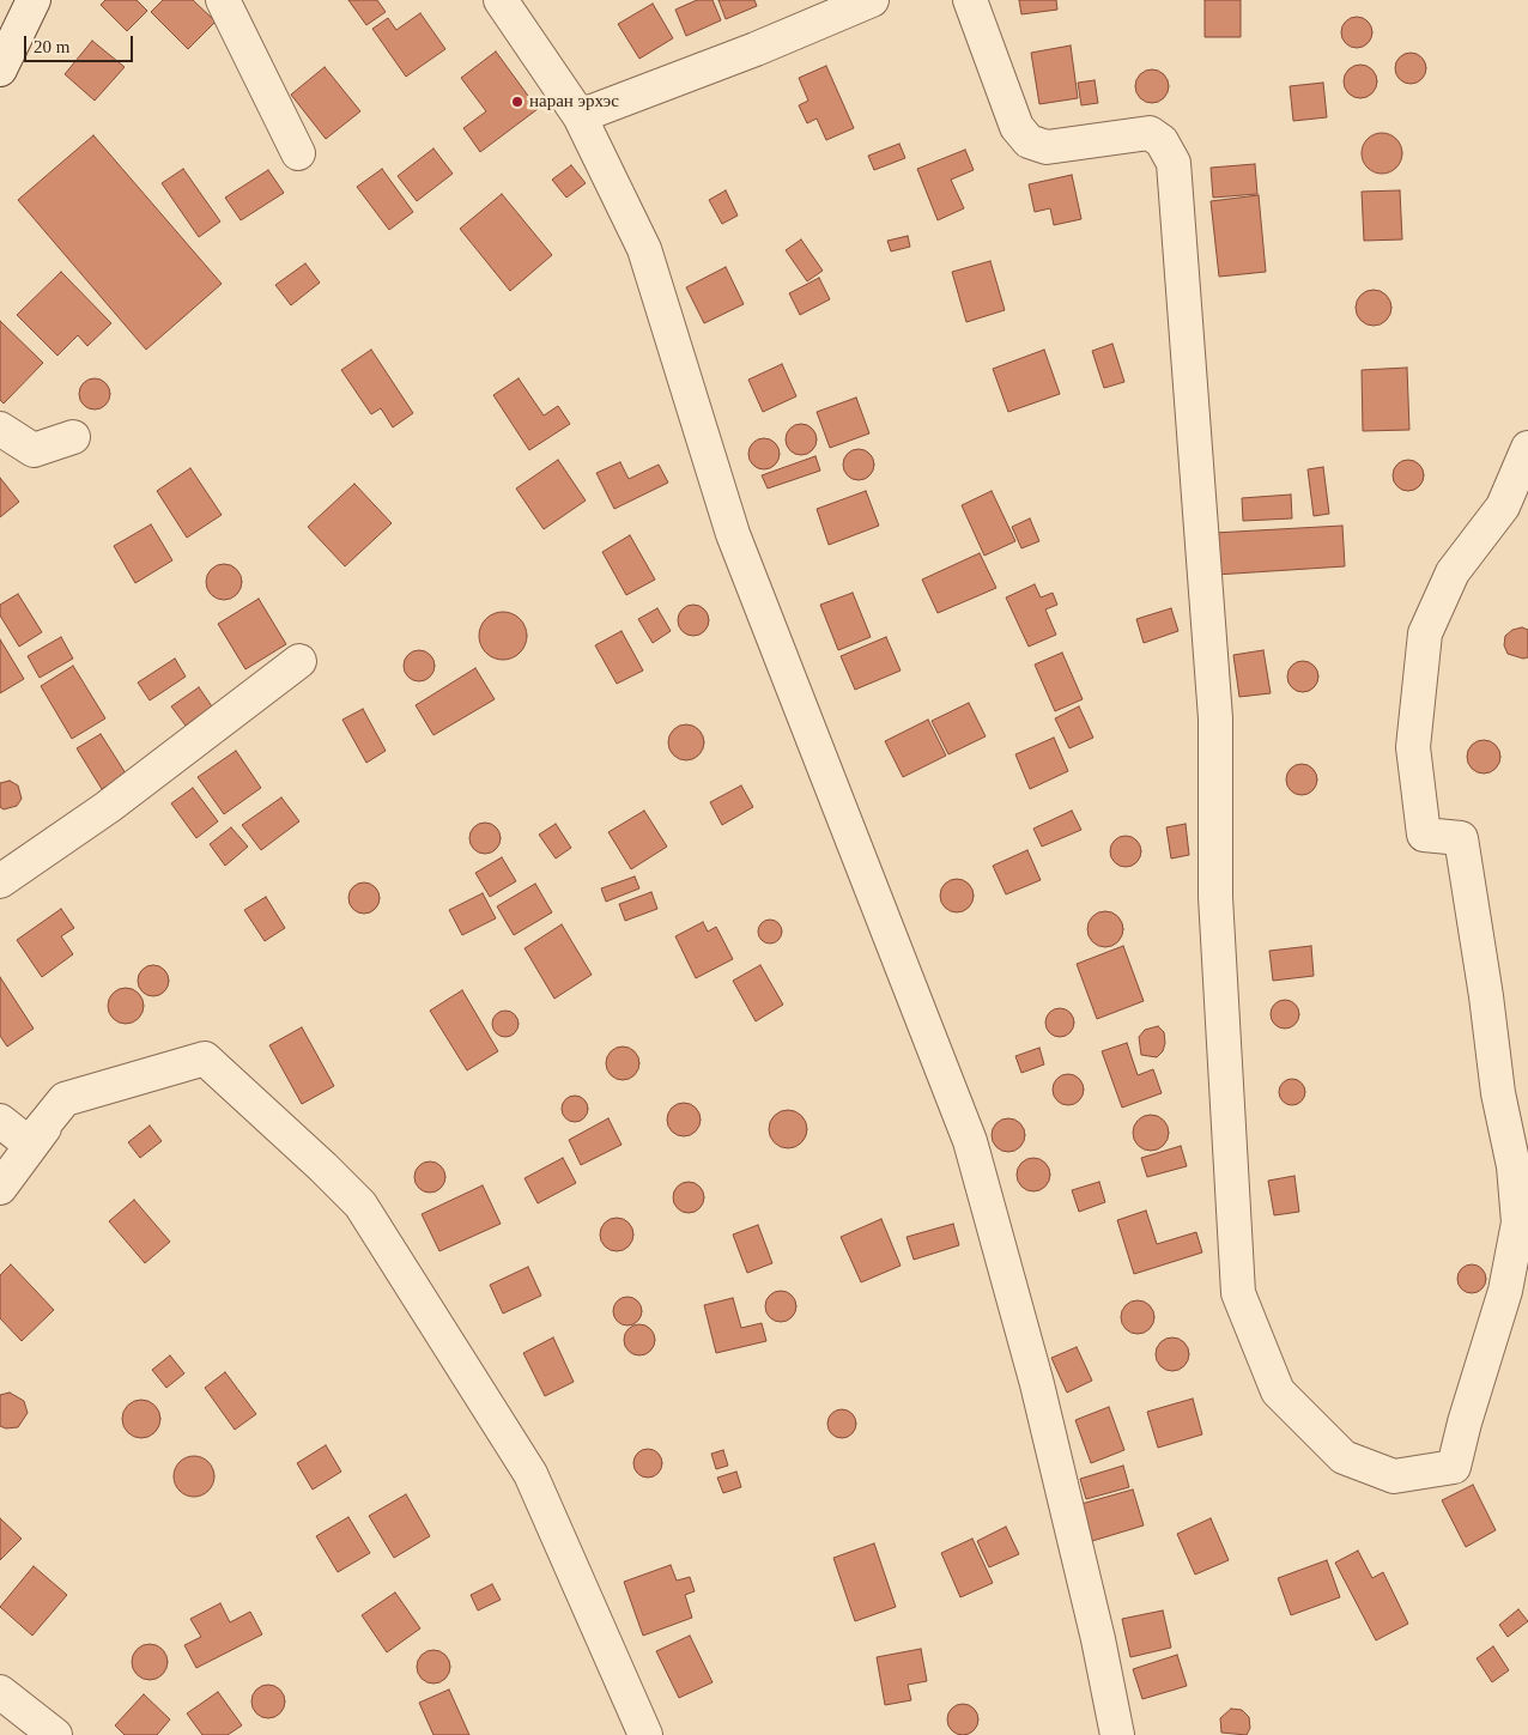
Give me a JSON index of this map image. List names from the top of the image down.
{
  "places": ["наран эрхэс"],
  "scale_bar": "20 m"
}
